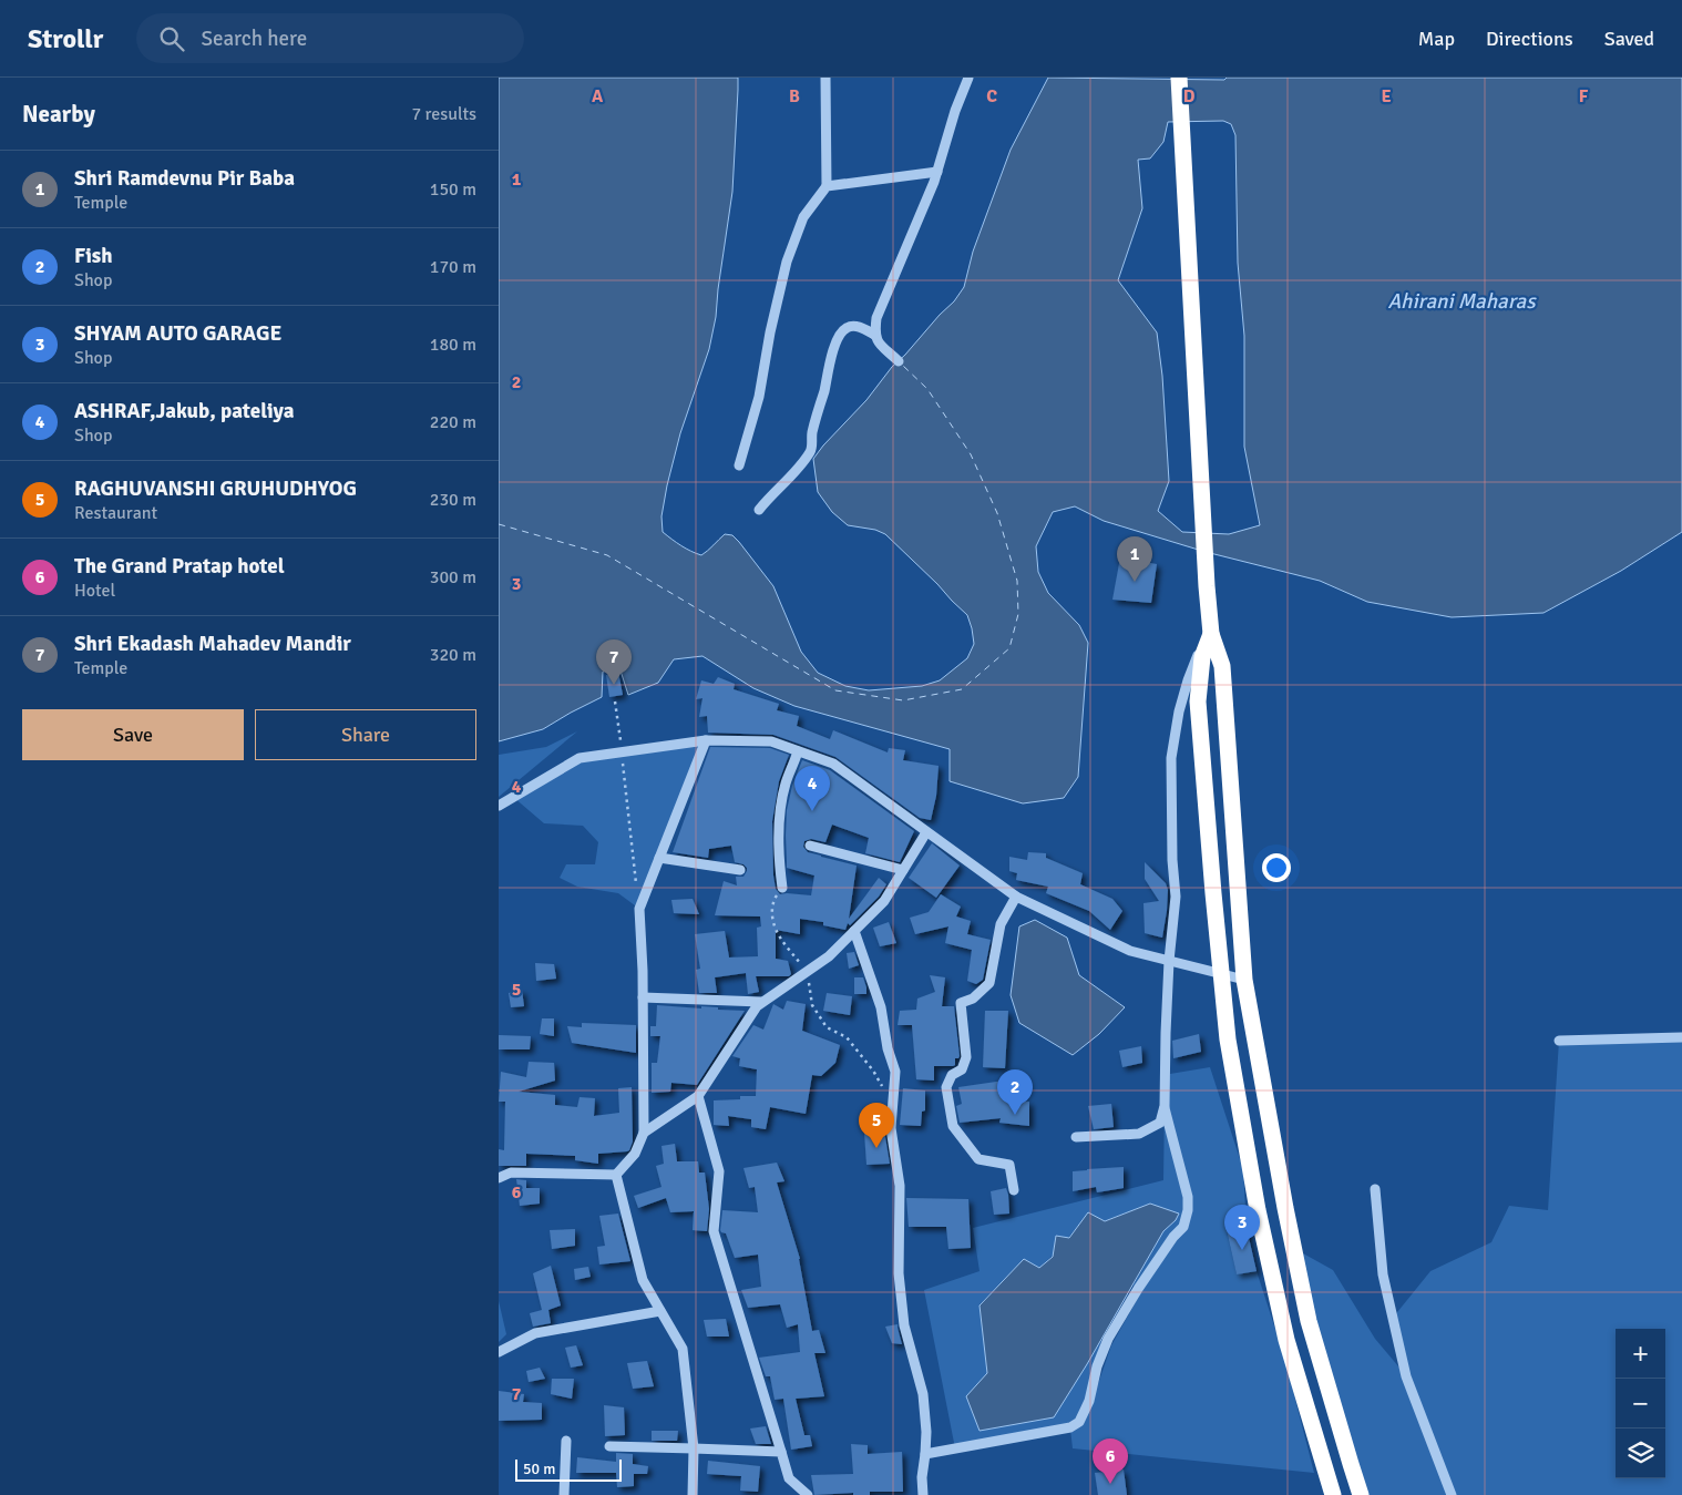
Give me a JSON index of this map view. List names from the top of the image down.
{
  "water": ["Ahirani Maharas"],
  "scale_bar": "50 m",
  "page": {
    "header": "Strollr",
    "search": "Search here",
    "nav": ["Map", "Directions", "Saved"],
    "heading": ["Nearby", "7 results"],
    "list": [
      {
        "mark": "1",
        "name": "Shri Ramdevnu Pir Baba",
        "note": "Temple",
        "value": "150 m"
      },
      {
        "mark": "2",
        "name": "Fish",
        "note": "Shop",
        "value": "170 m"
      },
      {
        "mark": "3",
        "name": "SHYAM AUTO GARAGE",
        "note": "Shop",
        "value": "180 m"
      },
      {
        "mark": "4",
        "name": "ASHRAF,Jakub, pateliya",
        "note": "Shop",
        "value": "220 m"
      },
      {
        "mark": "5",
        "name": "RAGHUVANSHI GRUHUDHYOG",
        "note": "Restaurant",
        "value": "230 m"
      },
      {
        "mark": "6",
        "name": "The Grand Pratap hotel",
        "note": "Hotel",
        "value": "300 m"
      },
      {
        "mark": "7",
        "name": "Shri Ekadash Mahadev Mandir",
        "note": "Temple",
        "value": "320 m"
      }
    ],
    "pins": [
      "1",
      "7",
      "4",
      "2",
      "5",
      "3",
      "6"
    ],
    "buttons": ["Save", "Share"],
    "map_buttons": ["+", "−"],
    "scale": "50 m"
  },
  "grid": {
    "columns": [
      "A",
      "B",
      "C",
      "D",
      "E",
      "F"
    ],
    "rows": [
      "1",
      "2",
      "3",
      "4",
      "5",
      "6",
      "7"
    ]
  }
}
